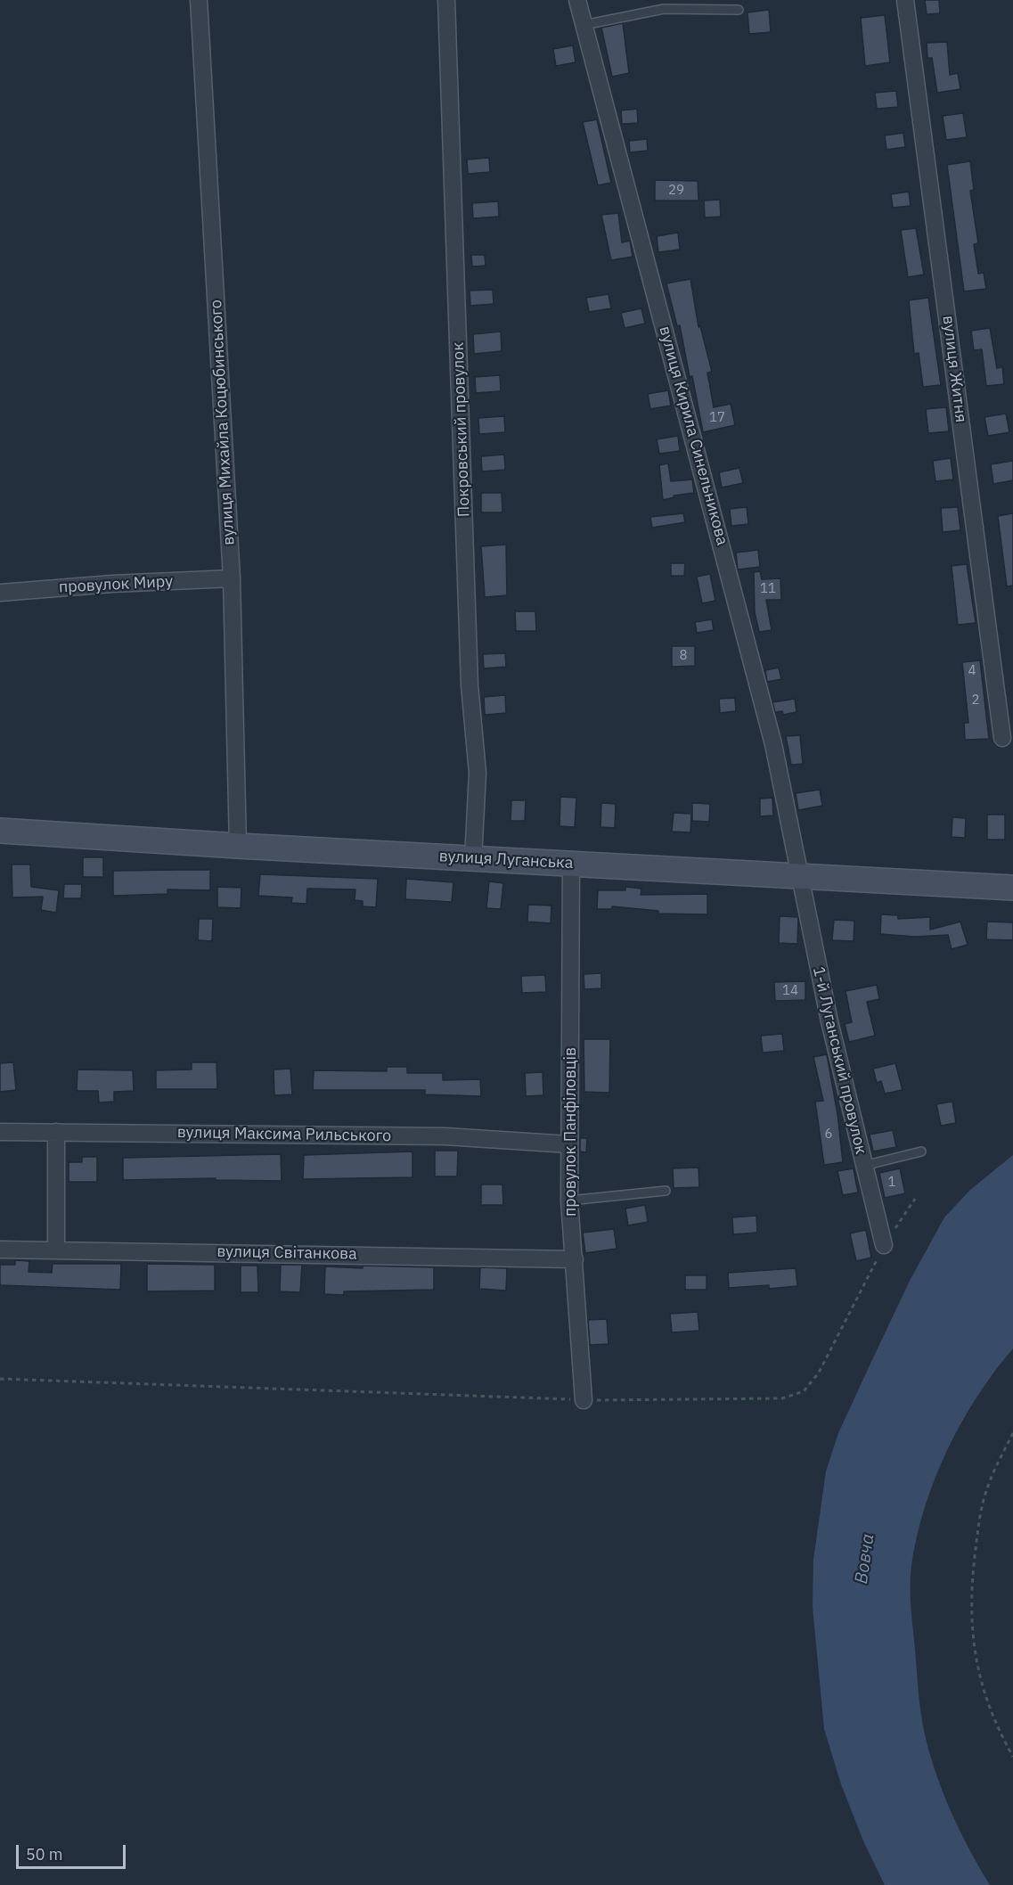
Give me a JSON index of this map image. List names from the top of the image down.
{
  "streets": {
    "main road": ["вулиця Луганська"],
    "street": [
      "вулиця Житня",
      "вулиця Михайла Коцюбинського",
      "Покровський провулок",
      "вулиця Кирила Синельникова",
      "провулок Миру",
      "1-й Луганський провулок",
      "провулок Панфіловців",
      "вулиця Максима Рильського",
      "вулиця Світанкова"
    ]
  },
  "crossings": [
    ["вулиця Михайла Коцюбинського", "провулок Миру"],
    ["вулиця Михайла Коцюбинського", "вулиця Луганська"],
    ["Покровський провулок", "вулиця Луганська"],
    ["вулиця Кирила Синельникова", "вулиця Луганська"],
    ["вулиця Кирила Синельникова", "1-й Луганський провулок"],
    ["вулиця Луганська", "1-й Луганський провулок"],
    ["вулиця Луганська", "провулок Панфіловців"],
    ["провулок Панфіловців", "вулиця Максима Рильського"],
    ["провулок Панфіловців", "вулиця Світанкова"]
  ],
  "water": ["Вовча"],
  "house_numbers": [
    "29",
    "17",
    "11",
    "8",
    "4",
    "2",
    "14",
    "6",
    "1"
  ],
  "scale_bar": "50 m"
}
